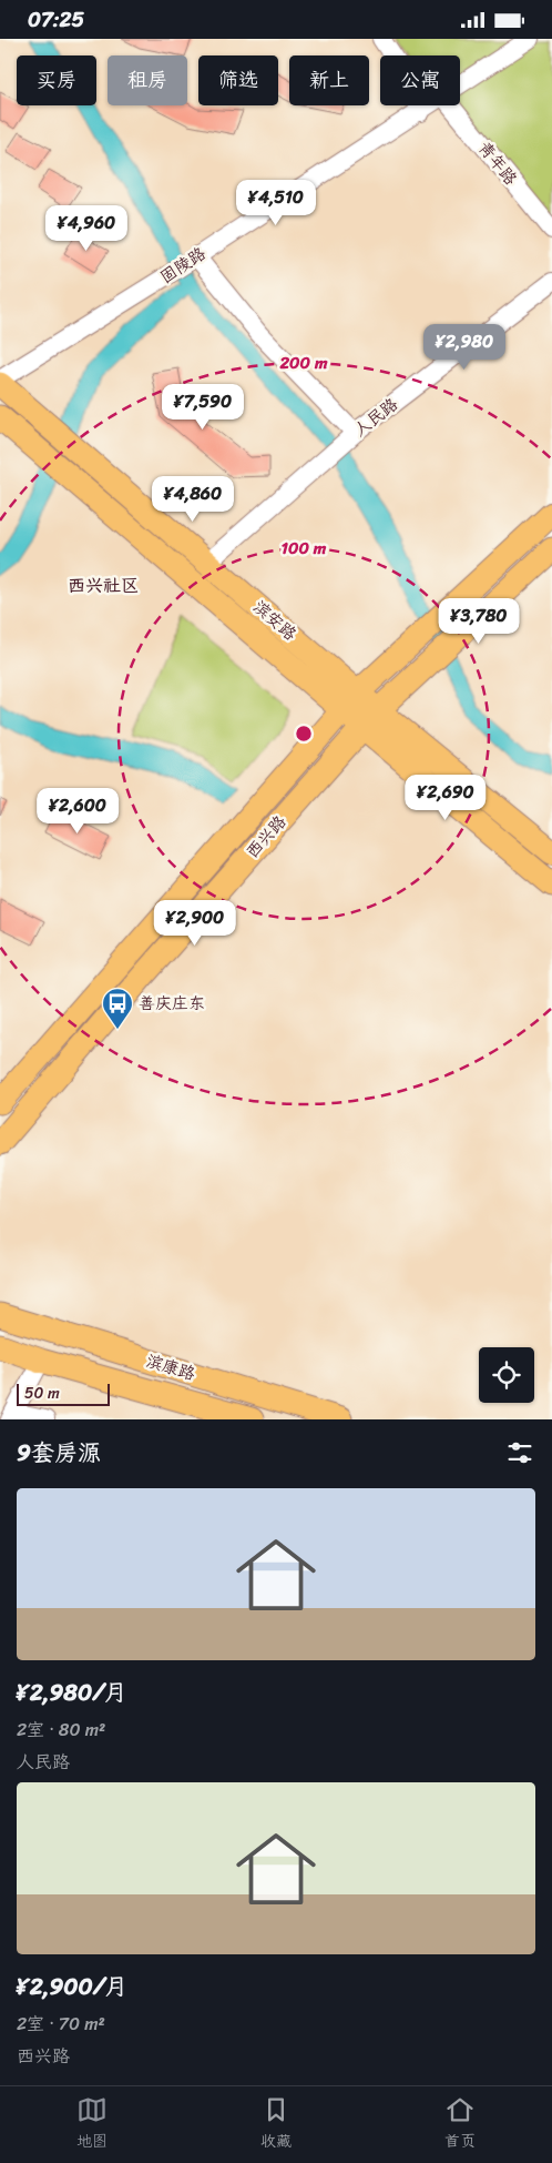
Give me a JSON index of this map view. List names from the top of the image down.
{
  "streets": {
    "main road": ["滨安路", "西兴路", "滨康路"],
    "street": ["青年路", "固陵路", "人民路"]
  },
  "crossings": [
    ["人民路", "滨安路"],
    ["滨安路", "西兴路"]
  ],
  "districts": ["西兴社区"],
  "places": {
    "bus stop": ["善庆庄东"]
  },
  "scale_bar": "50 m",
  "page": {
    "status": "07:25",
    "chip": [
      "买房",
      "租房",
      "筛选",
      "新上",
      "公寓"
    ],
    "price": [
      "¥4,510",
      "¥4,960",
      "¥2,980",
      "¥7,590",
      "¥4,860",
      "¥3,780",
      "¥2,690",
      "¥2,600",
      "¥2,900"
    ],
    "scale": "50 m",
    "heading": "9套房源",
    "list": [
      {
        "name": "¥2,980/月",
        "note": "2室 · 80 m² · 人民路"
      },
      {
        "name": "¥2,900/月",
        "note": "2室 · 70 m² · 西兴路"
      }
    ],
    "tabs": ["地图", "收藏", "首页"]
  },
  "rings": ["200 m", "100 m"]
}
